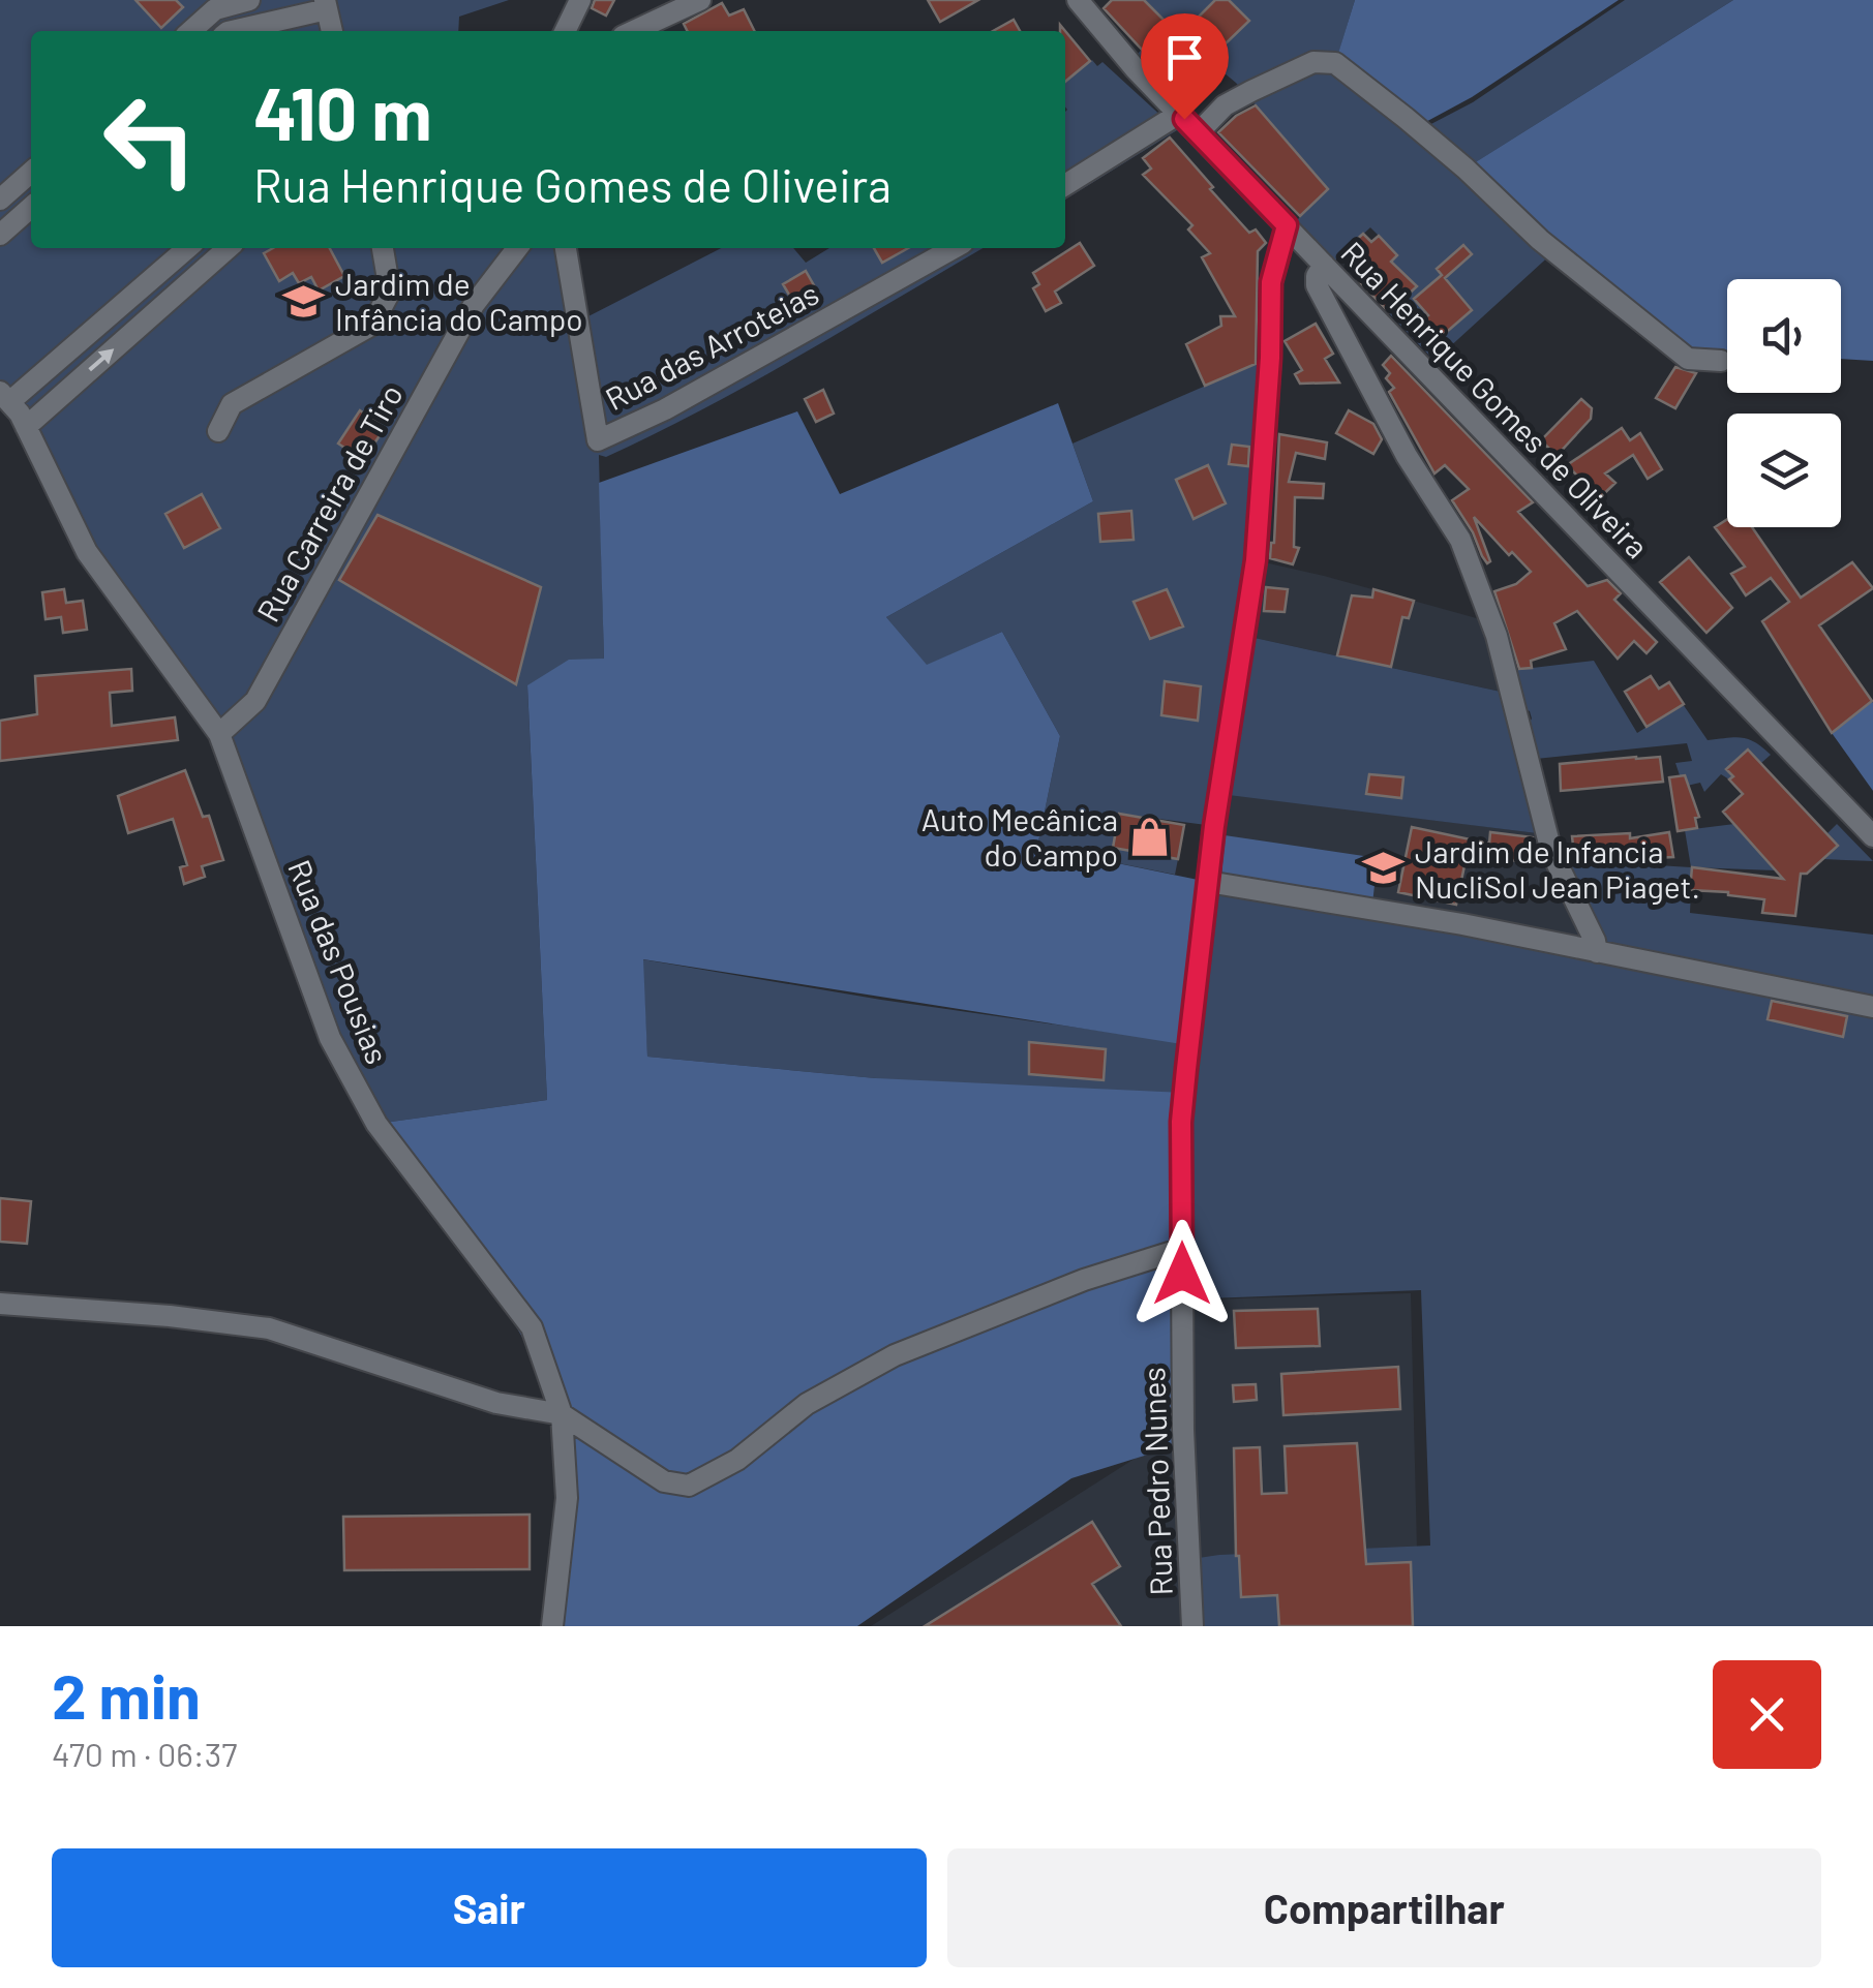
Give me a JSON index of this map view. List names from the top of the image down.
{
  "streets": {
    "street": [
      "Rua das Arroteias",
      "Rua Henrique Gomes de Oliveira",
      "Rua Carreira de Tiro",
      "Rua das Pousias",
      "Rua Pedro Nunes"
    ]
  },
  "crossings": [
    ["Rua Henrique Gomes de Oliveira", "Rua Pedro Nunes"],
    ["Rua Carreira de Tiro", "Rua das Pousias"]
  ],
  "places": {
    "school or university": ["Jardim de Infância do Campo", "Jardim de Infancia NucliSol Jean Piaget."],
    "shop": ["Auto Mecânica do Campo"]
  },
  "page": {
    "turn": ["410 m", "Rua Henrique Gomes de Oliveira"],
    "heading": ["2 min", "470 m · 06:37"],
    "buttons": ["Sair", "Compartilhar"]
  }
}
